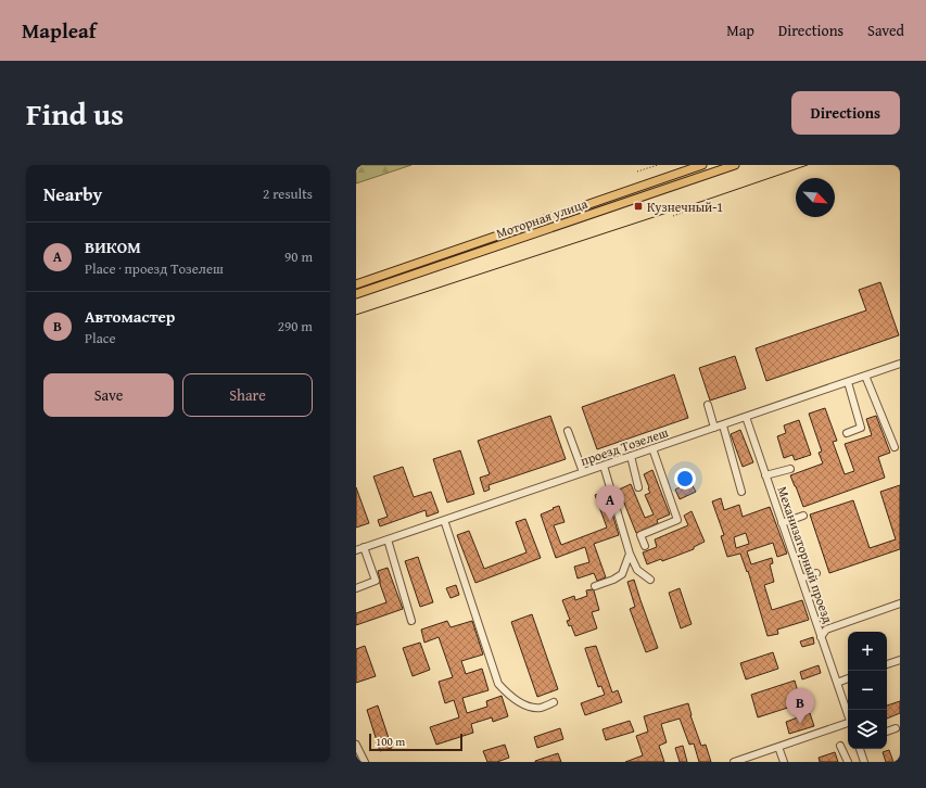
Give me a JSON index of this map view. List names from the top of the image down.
{
  "streets": {
    "main road": ["Моторная улица"],
    "street": ["проезд Тозелеш", "Механизаторный проезд"]
  },
  "crossings": [
    ["проезд Тозелеш", "Механизаторный проезд"]
  ],
  "places": {
    "transit": ["Кузнечный-1"]
  },
  "scale_bar": "100 m",
  "north": "bottom right",
  "page": {
    "header": "Mapleaf",
    "nav": ["Map", "Directions", "Saved"],
    "title": "Find us",
    "buttons": [
      "Directions",
      ["Save", "Share"]
    ],
    "heading": ["Nearby", "2 results"],
    "list": [
      {
        "mark": "A",
        "name": "ВИКОМ",
        "note": "Place · проезд Тозелеш",
        "value": "90 m"
      },
      {
        "mark": "B",
        "name": "Автомастер",
        "note": "Place",
        "value": "290 m"
      }
    ],
    "pins": ["A", "B"],
    "map_buttons": ["+", "−"],
    "scale": "100 m"
  }
}
